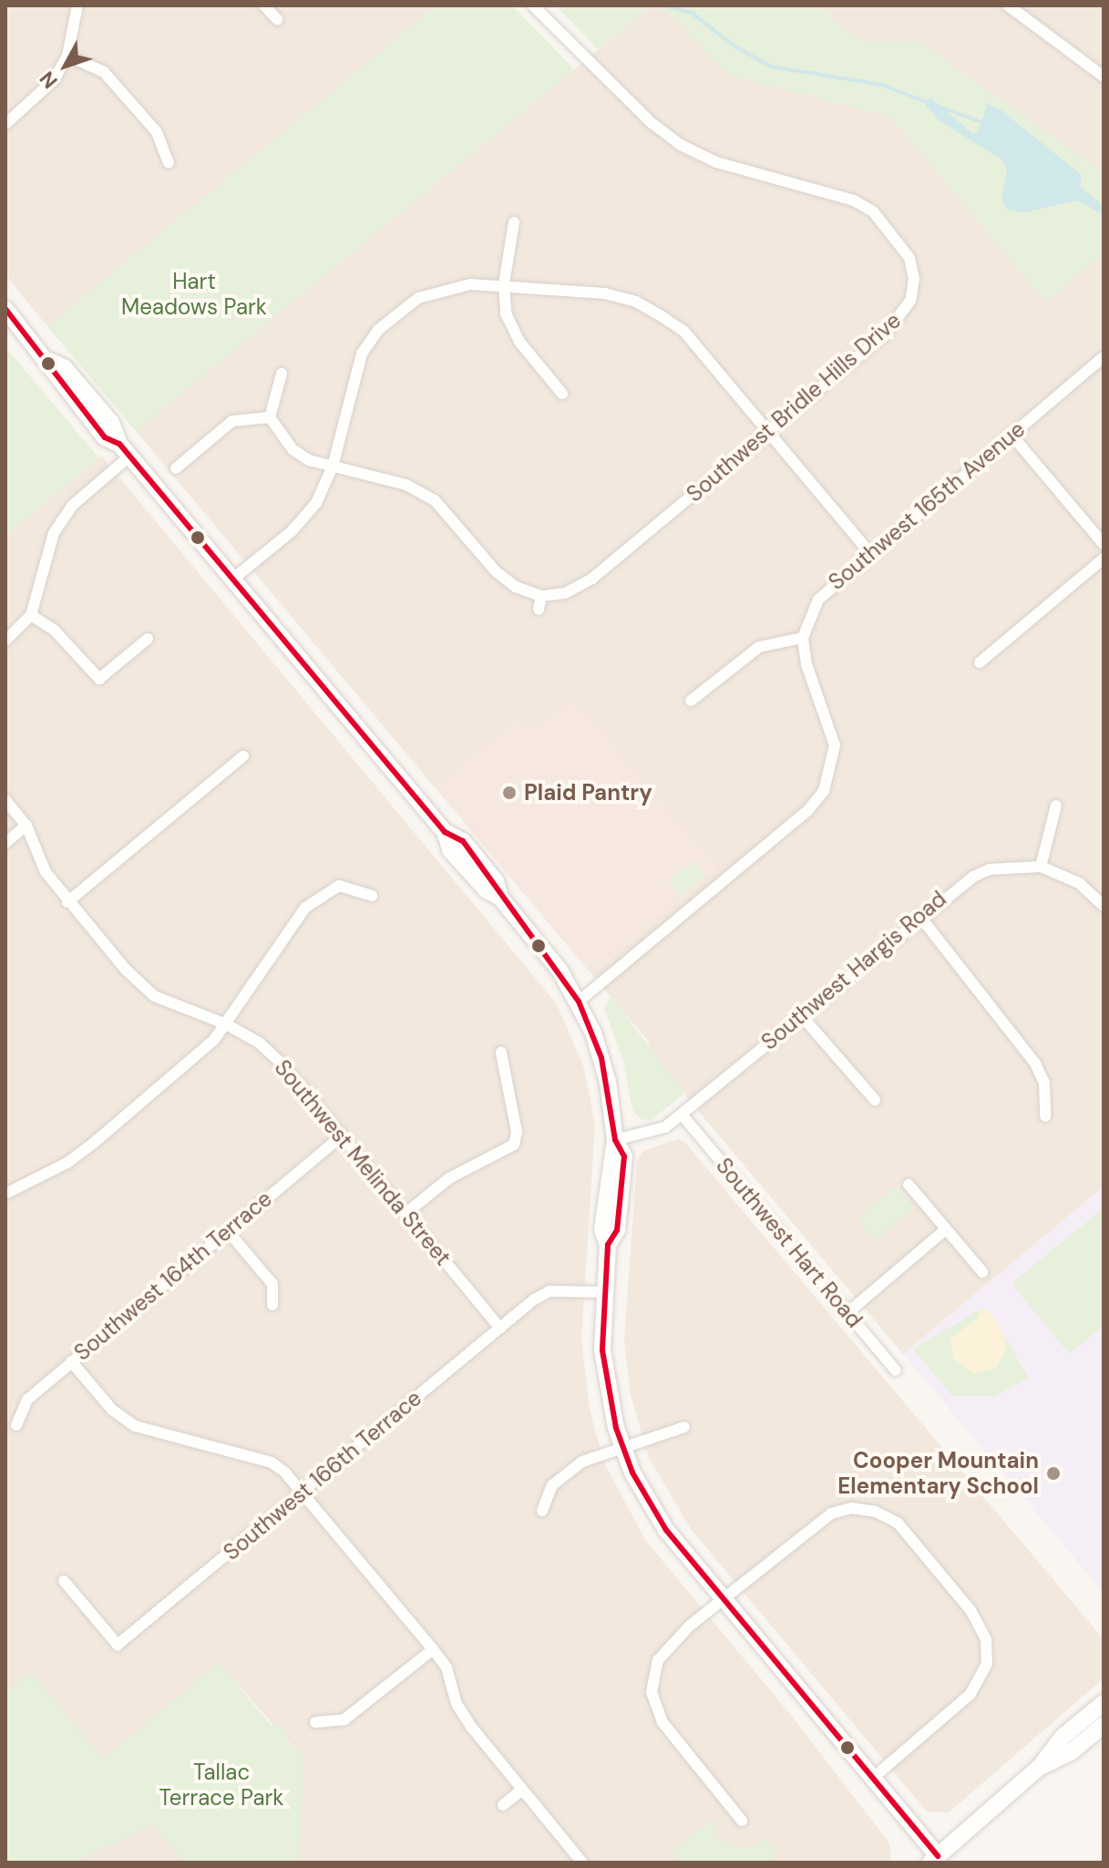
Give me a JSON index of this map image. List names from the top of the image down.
{
  "streets": {
    "street": [
      "Southwest Bridle Hills Drive",
      "Southwest 165th Avenue",
      "Southwest Hargis Road",
      "Southwest Melinda Street",
      "Southwest Hart Road",
      "Southwest 164th Terrace",
      "Southwest 166th Terrace"
    ]
  },
  "crossings": [
    ["Southwest Hargis Road", "Southwest Hart Road"],
    ["Southwest Melinda Street", "Southwest 164th Terrace"],
    ["Southwest Melinda Street", "Southwest 166th Terrace"]
  ],
  "parks": ["Hart Meadows Park", "Tallac Terrace Park"],
  "places": ["Plaid Pantry", "Cooper Mountain Elementary School"],
  "north": "bottom left"
}
